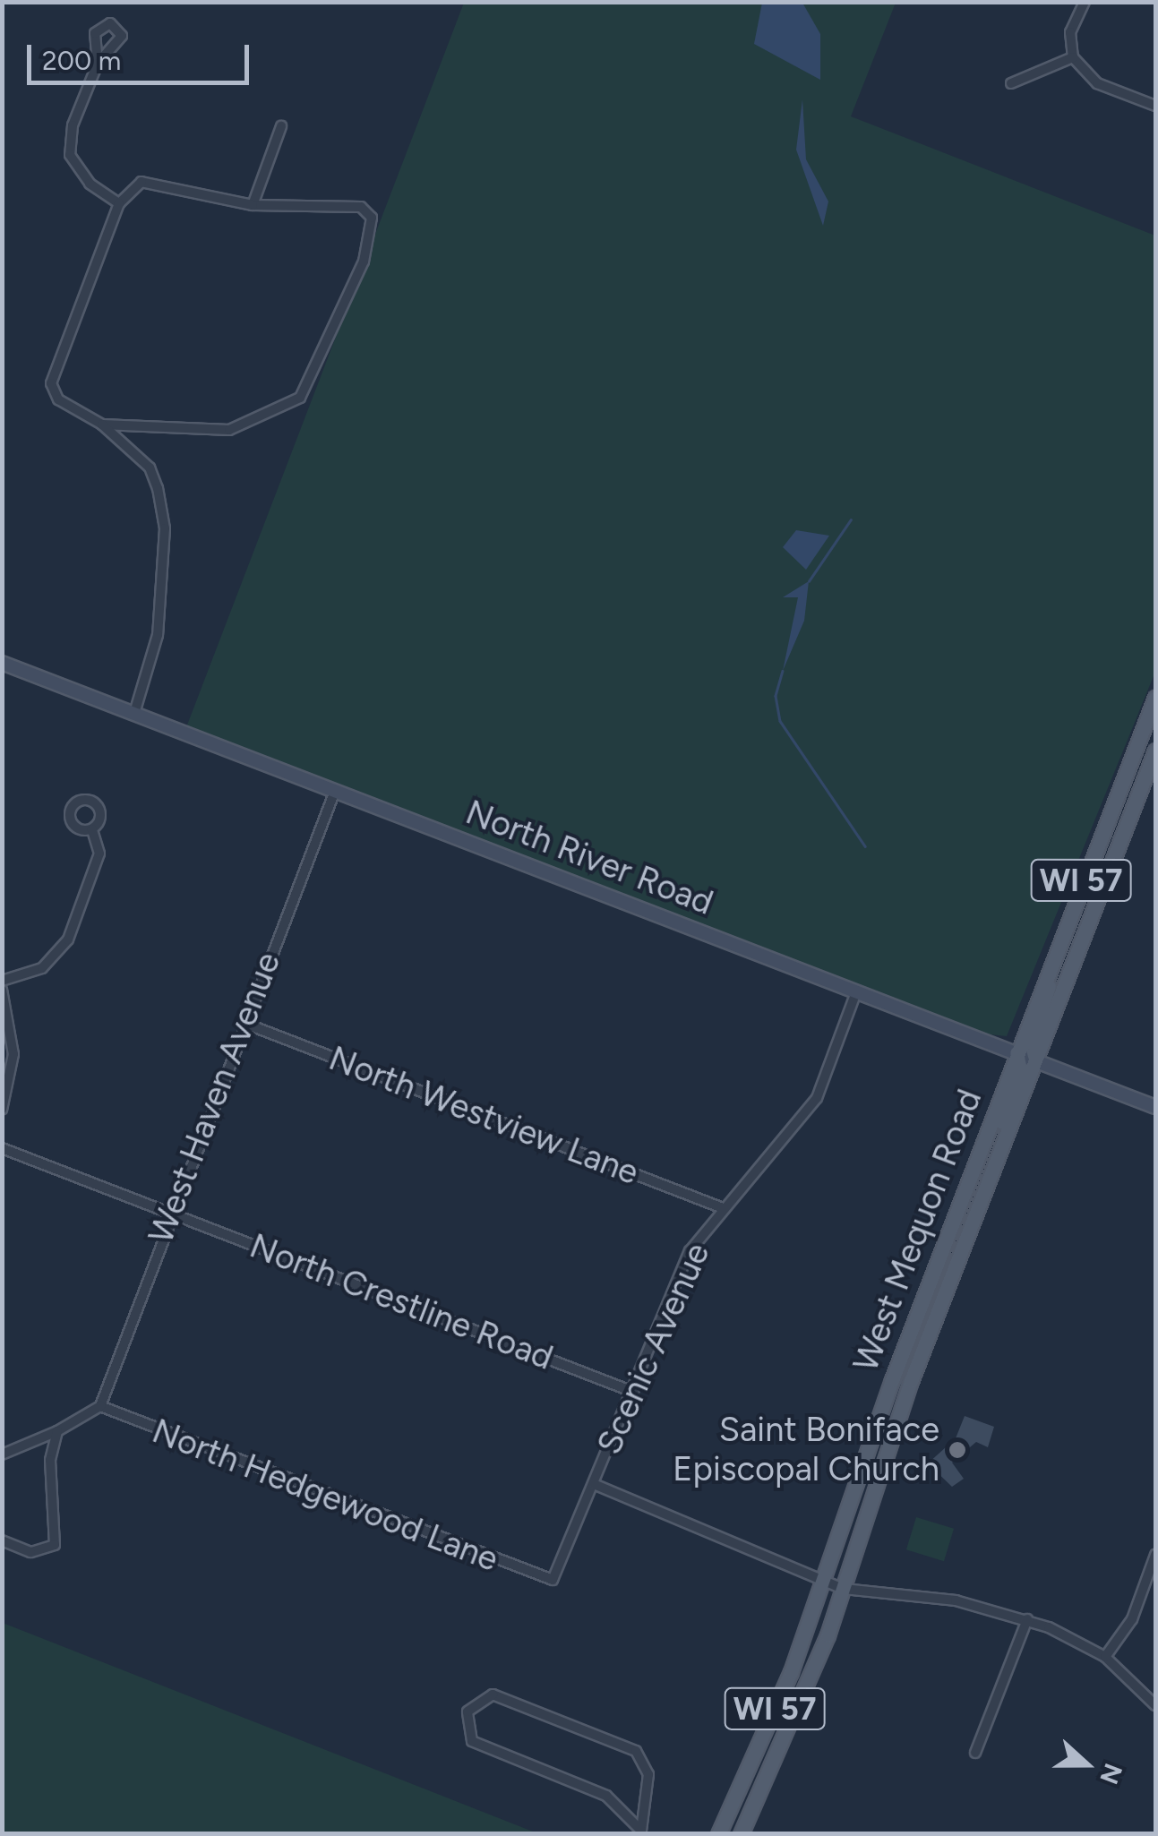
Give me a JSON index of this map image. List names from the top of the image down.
{
  "streets": {
    "main road": ["WI 57", "West Mequon Road"],
    "street": [
      "North River Road",
      "West Haven Avenue",
      "North Westview Lane",
      "North Crestline Road",
      "Scenic Avenue",
      "North Hedgewood Lane"
    ]
  },
  "crossings": [
    ["North River Road", "West Haven Avenue"],
    ["North River Road", "West Mequon Road"],
    ["North River Road", "Scenic Avenue"],
    ["West Haven Avenue", "North Westview Lane"],
    ["West Haven Avenue", "North Crestline Road"],
    ["West Haven Avenue", "North Hedgewood Lane"],
    ["North Westview Lane", "Scenic Avenue"],
    ["North Crestline Road", "Scenic Avenue"],
    ["Scenic Avenue", "North Hedgewood Lane"]
  ],
  "places": ["Saint Boniface Episcopal Church"],
  "scale_bar": "200 m",
  "north": "right"
}
